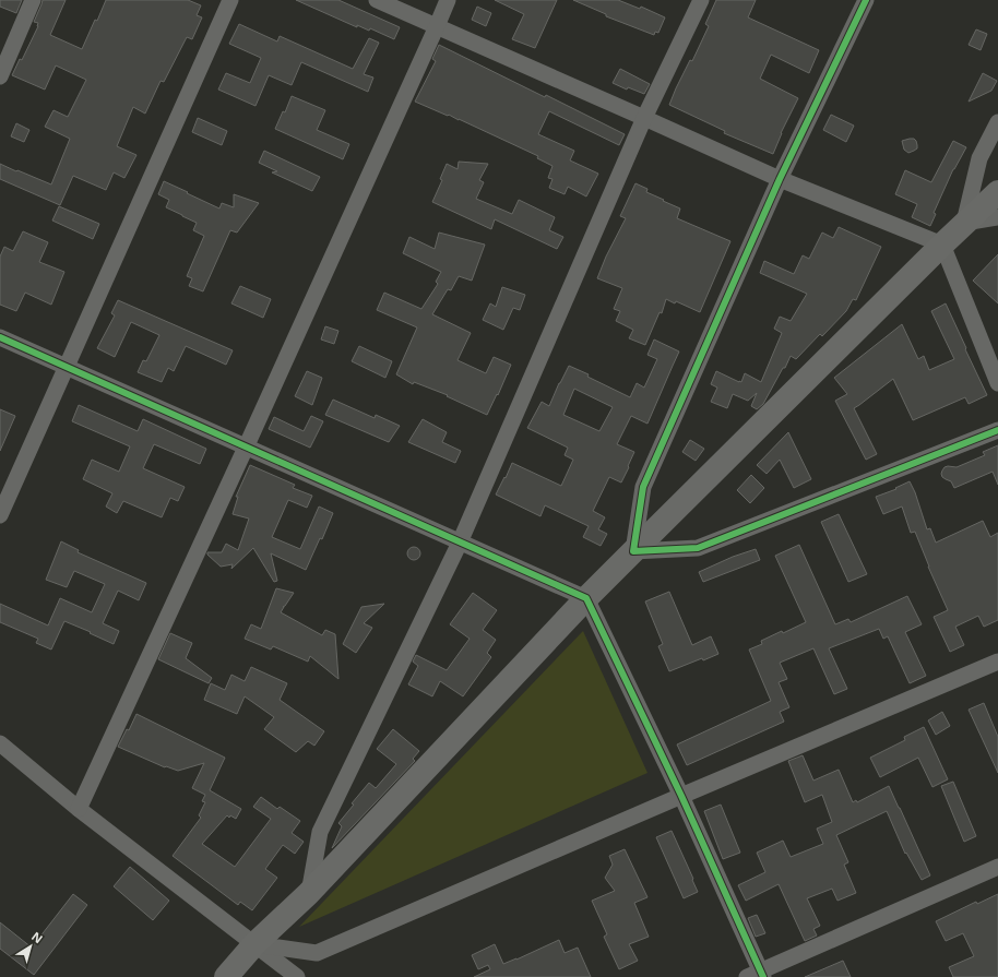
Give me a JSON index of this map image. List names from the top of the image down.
{
  "north": "top right"
}
